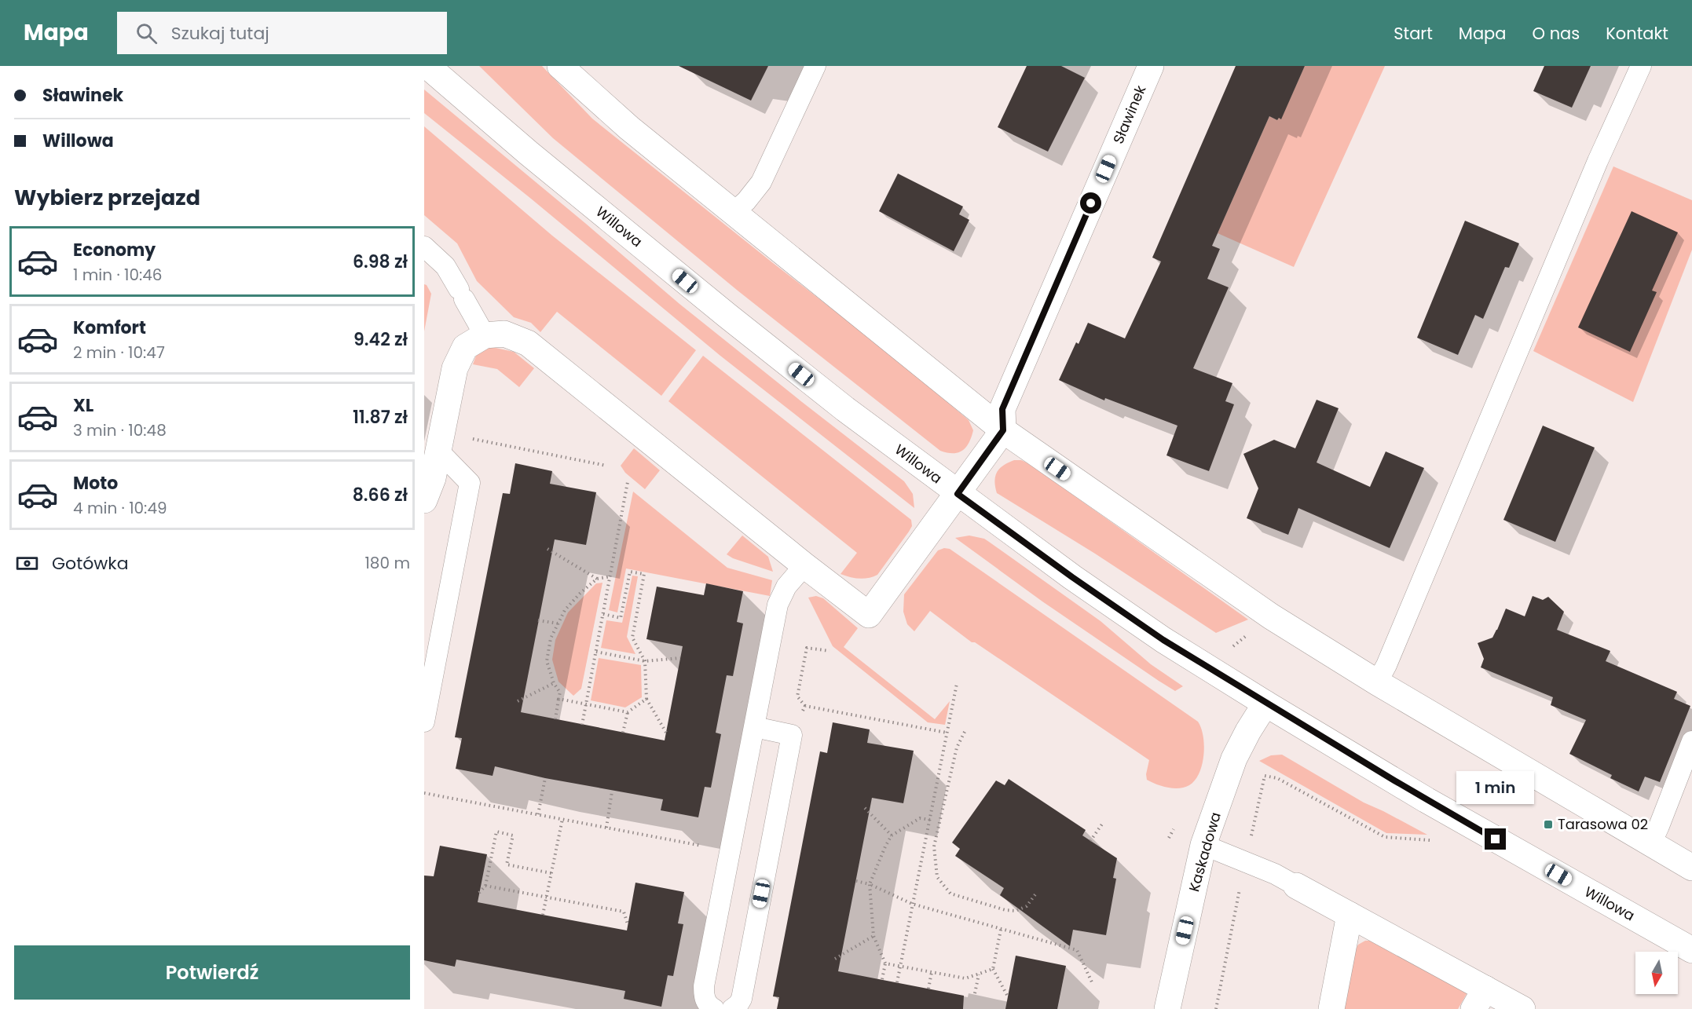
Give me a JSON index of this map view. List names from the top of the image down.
{
  "streets": {
    "street": ["Sławinek", "Willowa", "Kaskadowa"]
  },
  "crossings": [
    ["Willowa", "Kaskadowa"]
  ],
  "places": {
    "transit": ["Tarasowa 02"]
  },
  "north": "bottom",
  "page": {
    "header": "Mapa",
    "search": "Szukaj tutaj",
    "nav": [
      "Start",
      "Mapa",
      "O nas",
      "Kontakt"
    ],
    "banner": ["Sławinek", "Willowa"],
    "heading": "Wybierz przejazd",
    "list": [
      {
        "name": "Economy",
        "note": "1 min · 10:46",
        "value": "6.98 zł"
      },
      {
        "name": "Komfort",
        "note": "2 min · 10:47",
        "value": "9.42 zł"
      },
      {
        "name": "XL",
        "note": "3 min · 10:48",
        "value": "11.87 zł"
      },
      {
        "name": "Moto",
        "note": "4 min · 10:49",
        "value": "8.66 zł"
      }
    ],
    "pay": ["Gotówka", "180 m"],
    "bubble": "1 min",
    "buttons": "Potwierdź"
  }
}
